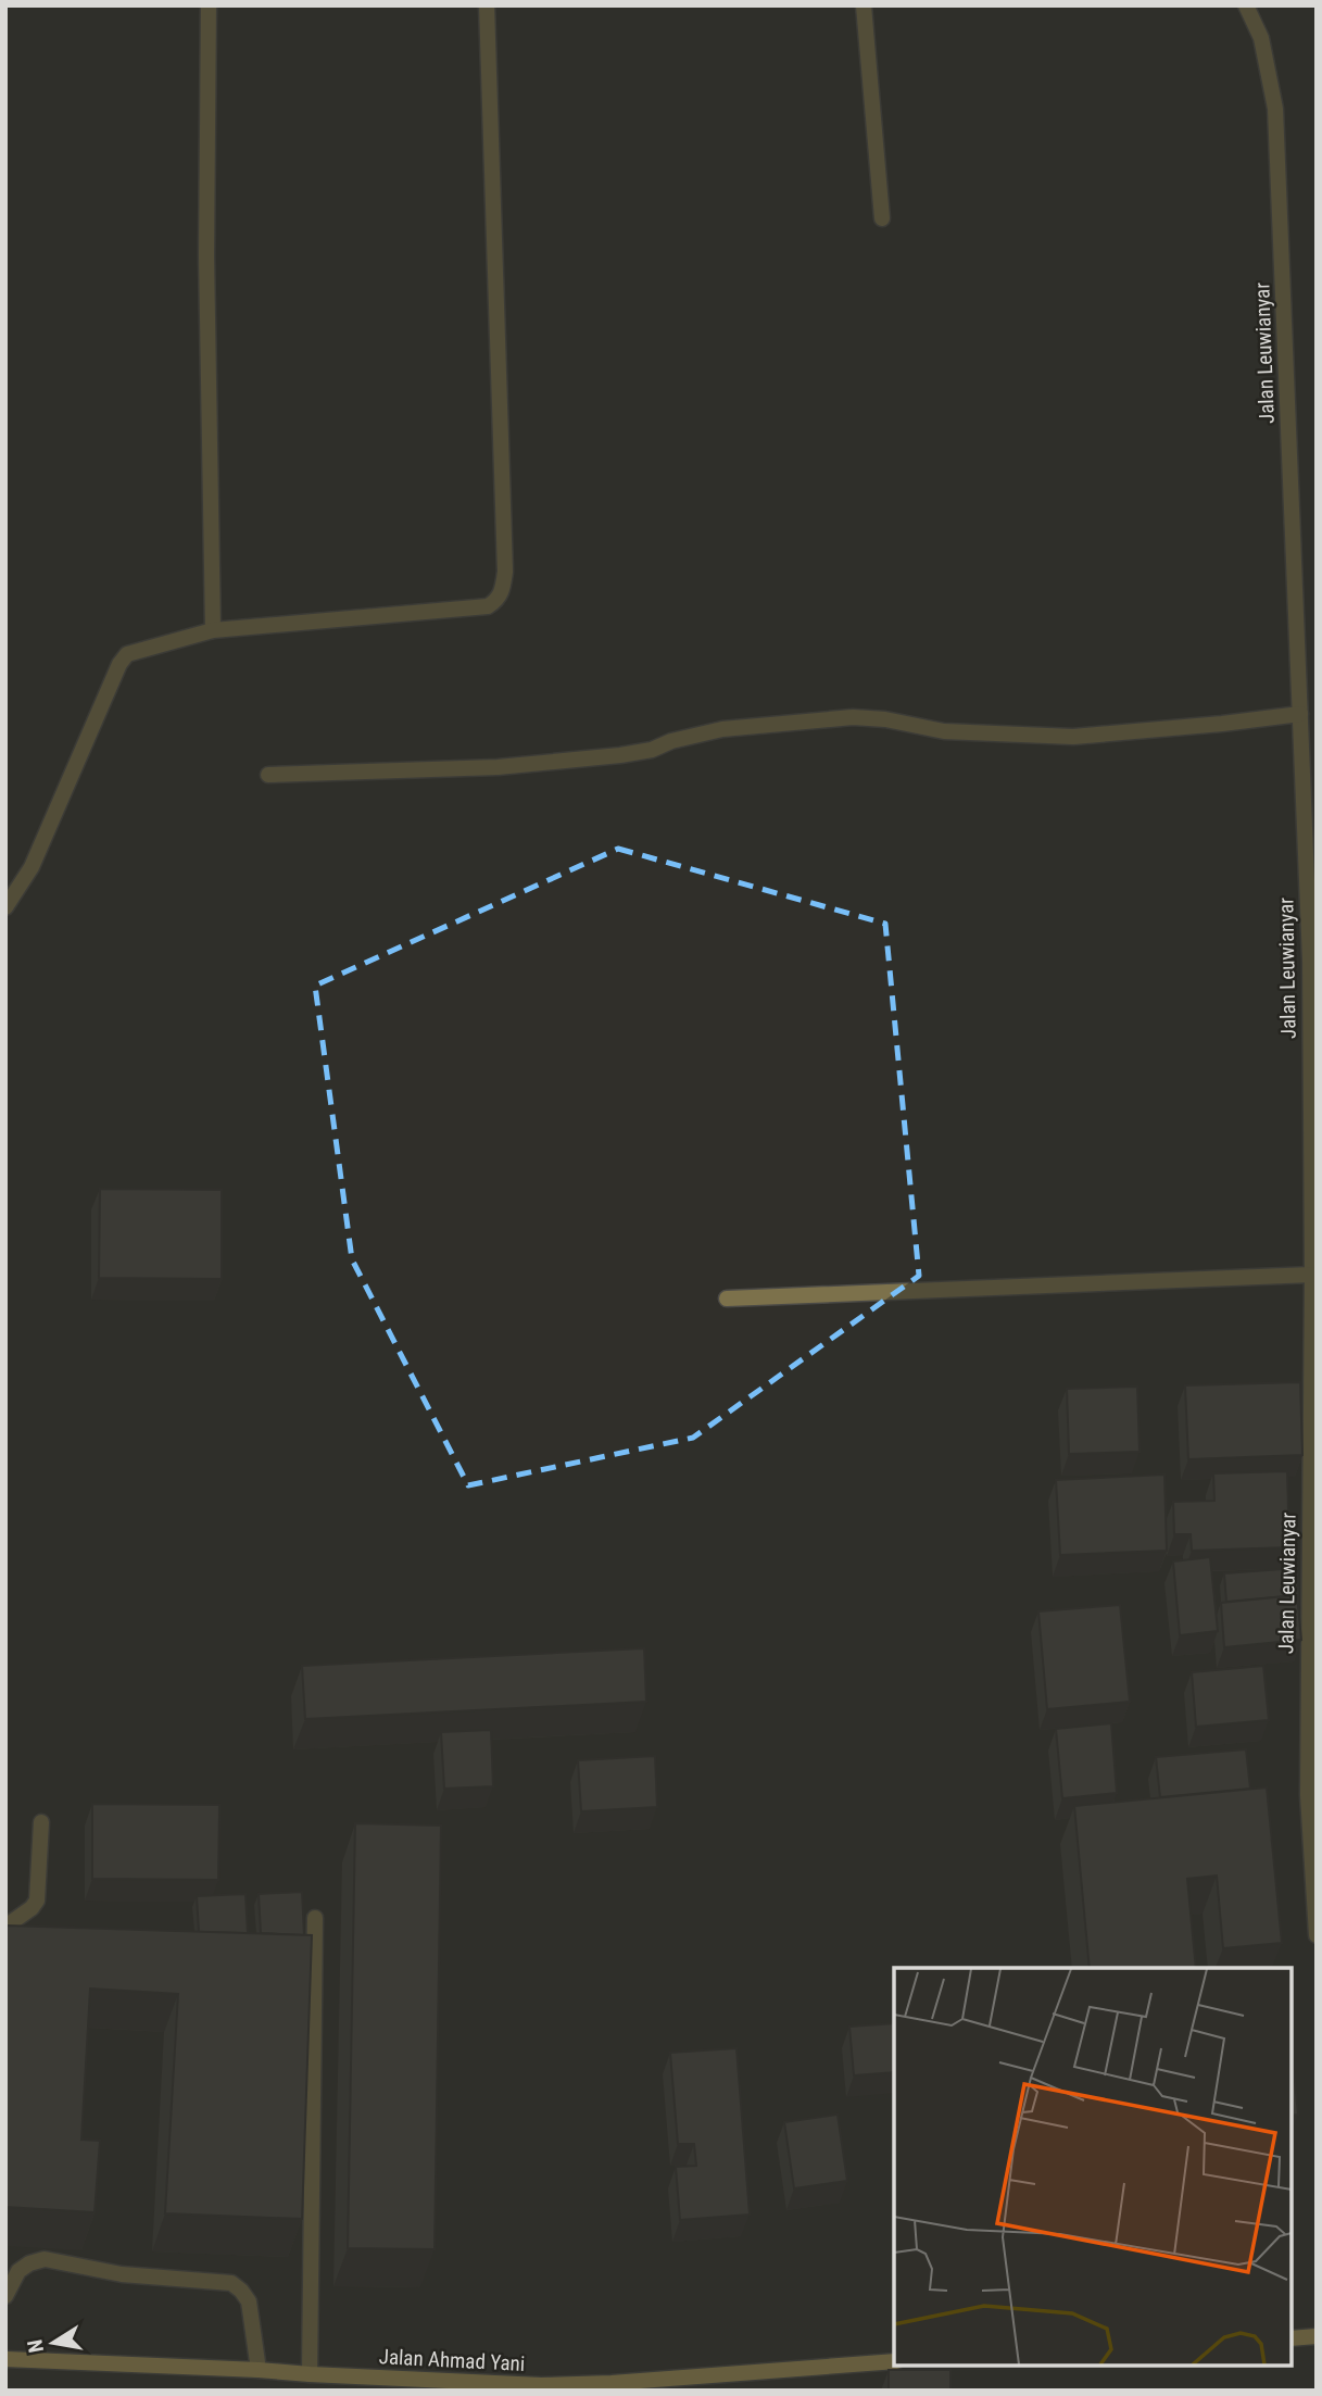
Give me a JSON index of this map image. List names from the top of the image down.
{
  "streets": {
    "street": ["Jalan Leuwianyar", "Jalan Ahmad Yani"]
  },
  "north": "left"
}
